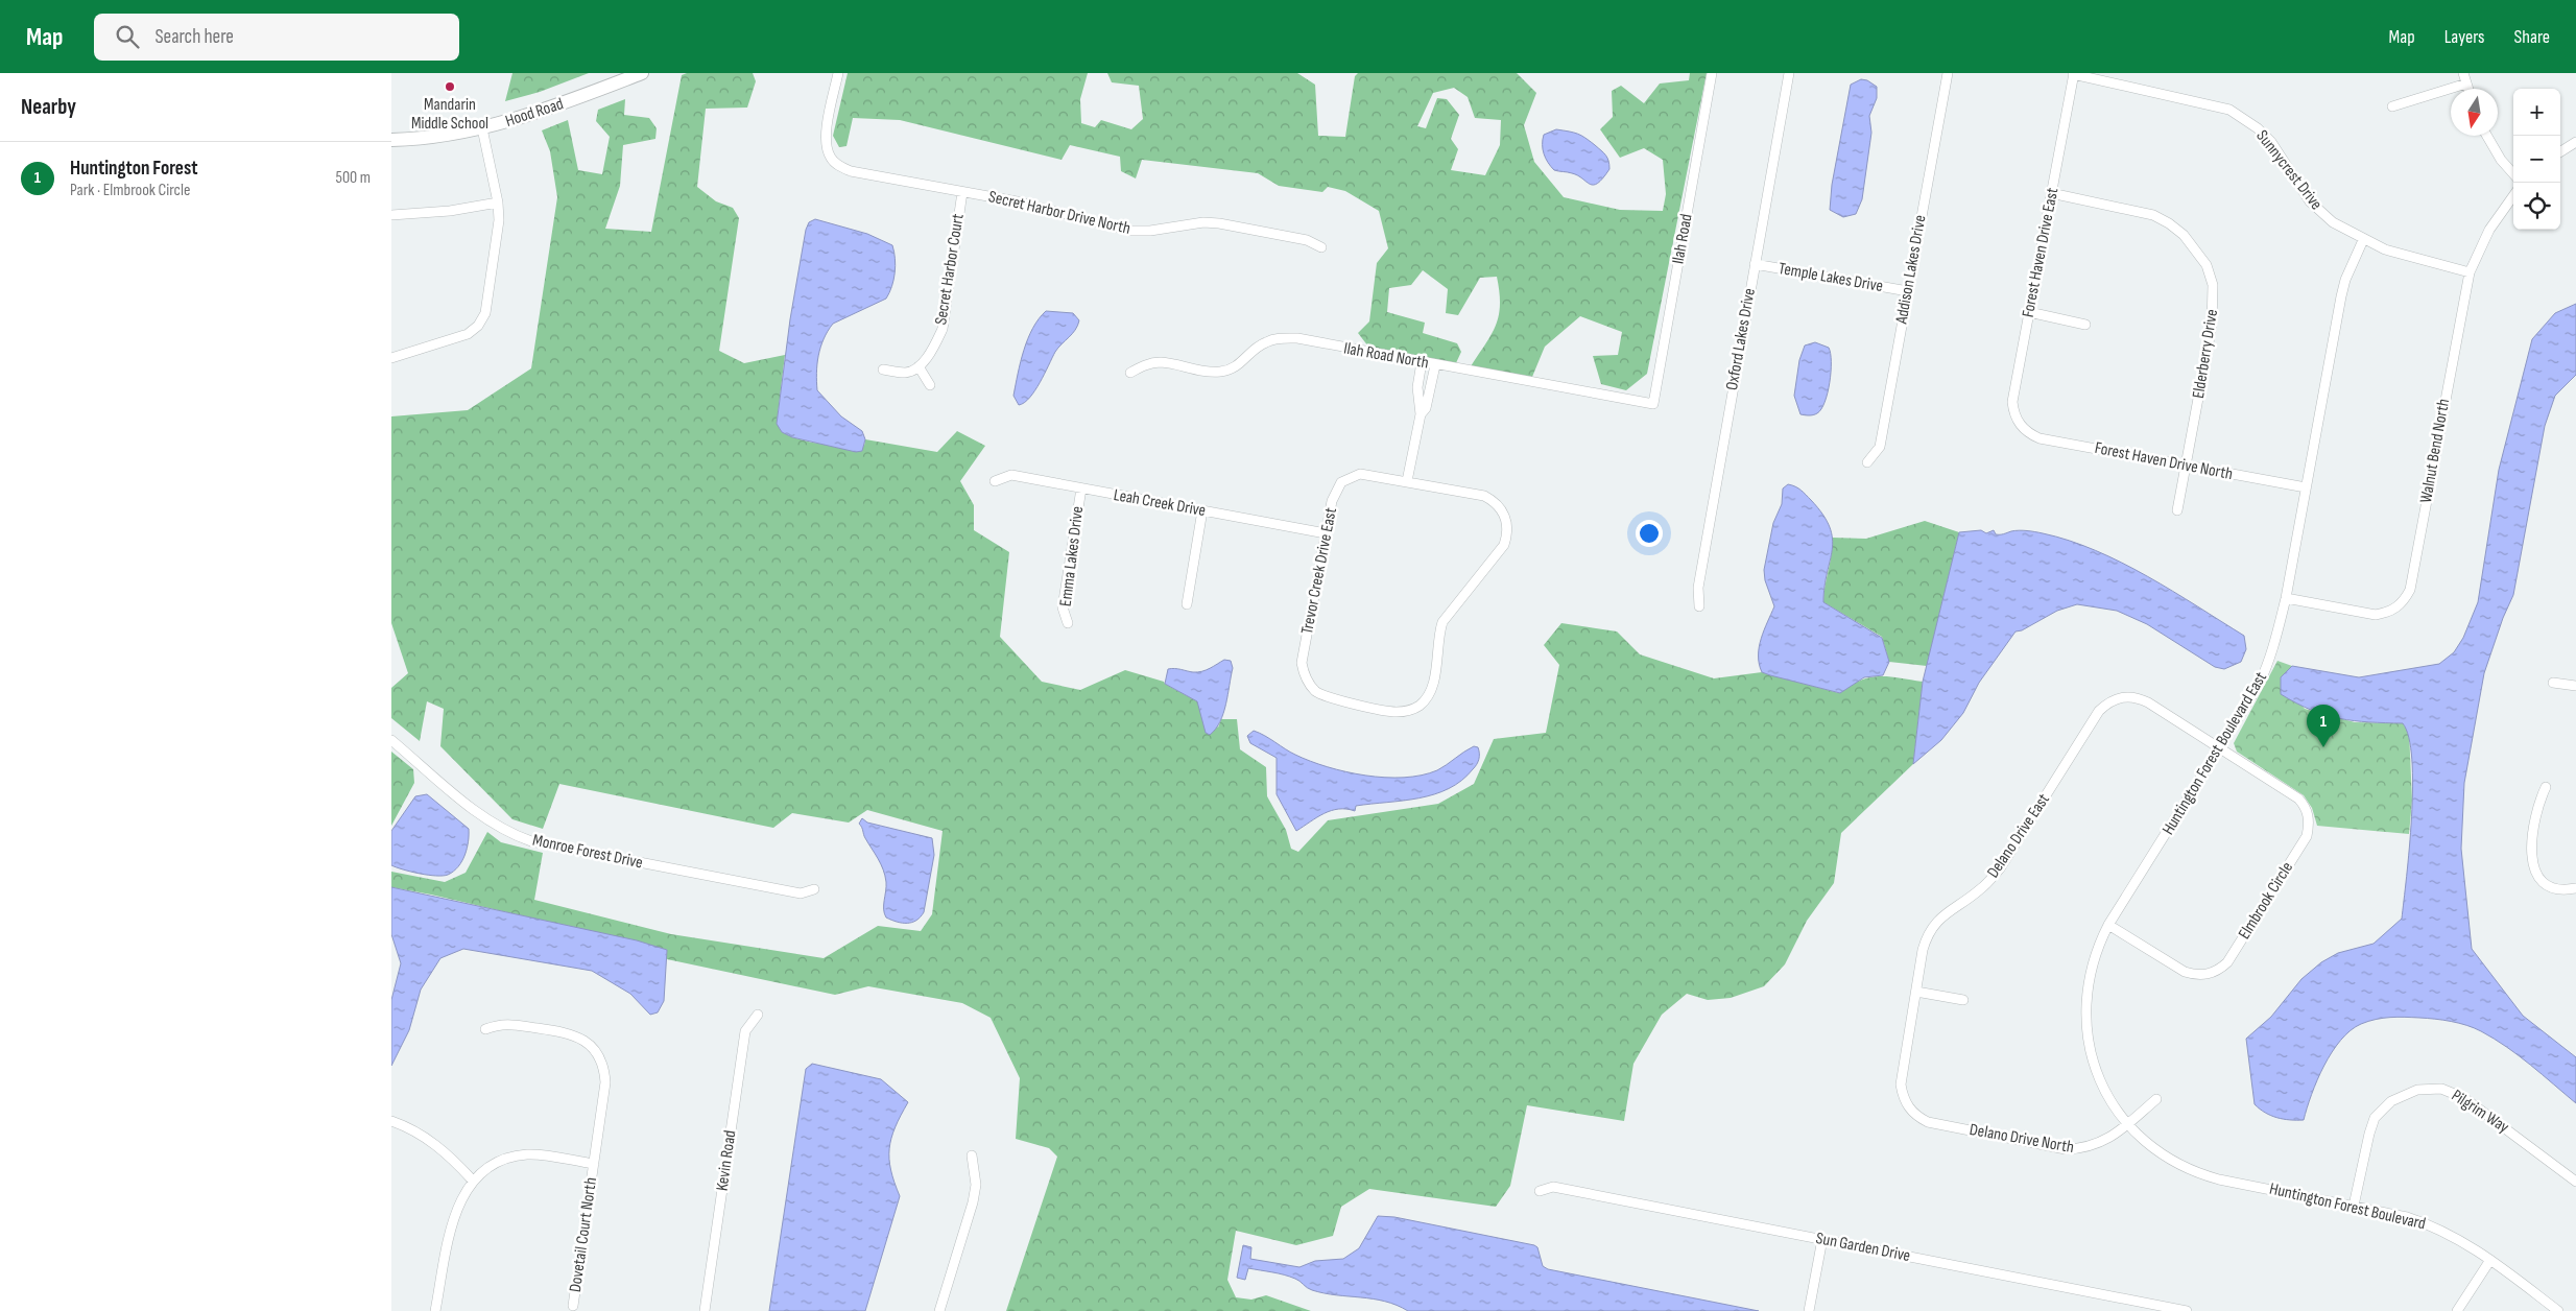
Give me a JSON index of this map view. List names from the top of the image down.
{
  "streets": {
    "street": [
      "Hood Road",
      "Sunnycrest Drive",
      "Secret Harbor Drive North",
      "Ilah Road",
      "Forest Haven Drive East",
      "Secret Harbor Court",
      "Addison Lakes Drive",
      "Temple Lakes Drive",
      "Oxford Lakes Drive",
      "Elderberry Drive",
      "Ilah Road North",
      "Walnut Bend North",
      "Forest Haven Drive North",
      "Leah Creek Drive",
      "Emma Lakes Drive",
      "Trevor Creek Drive East",
      "Huntington Forest Boulevard East",
      "Delano Drive East",
      "Monroe Forest Drive",
      "Elmbrook Circle",
      "Pilgrim Way",
      "Delano Drive North",
      "Kevin Road",
      "Huntington Forest Boulevard",
      "Dovetail Court North",
      "Sun Garden Drive"
    ]
  },
  "crossings": [
    ["Sunnycrest Drive", "Forest Haven Drive East"],
    ["Sunnycrest Drive", "Walnut Bend North"],
    ["Sunnycrest Drive", "Huntington Forest Boulevard East"],
    ["Secret Harbor Drive North", "Secret Harbor Court"],
    ["Ilah Road", "Ilah Road North"],
    ["Forest Haven Drive East", "Elderberry Drive"],
    ["Forest Haven Drive East", "Forest Haven Drive North"],
    ["Addison Lakes Drive", "Temple Lakes Drive"],
    ["Temple Lakes Drive", "Oxford Lakes Drive"],
    ["Elderberry Drive", "Forest Haven Drive North"],
    ["Walnut Bend North", "Huntington Forest Boulevard East"],
    ["Forest Haven Drive North", "Huntington Forest Boulevard East"],
    ["Leah Creek Drive", "Emma Lakes Drive"],
    ["Leah Creek Drive", "Trevor Creek Drive East"],
    ["Huntington Forest Boulevard East", "Elmbrook Circle"],
    ["Huntington Forest Boulevard East", "Delano Drive North"],
    ["Huntington Forest Boulevard East", "Huntington Forest Boulevard"],
    ["Delano Drive East", "Elmbrook Circle"],
    ["Delano Drive East", "Delano Drive North"],
    ["Pilgrim Way", "Huntington Forest Boulevard"],
    ["Delano Drive North", "Huntington Forest Boulevard"]
  ],
  "places": ["Mandarin Middle School"],
  "north": "bottom",
  "page": {
    "header": "Map",
    "search": "Search here",
    "nav": ["Map", "Layers", "Share"],
    "heading": "Nearby",
    "map_buttons": ["+", "−"],
    "list": [
      {
        "mark": "1",
        "name": "Huntington Forest",
        "note": "Park · Elmbrook Circle",
        "value": "500 m"
      }
    ],
    "pins": "1"
  }
}
